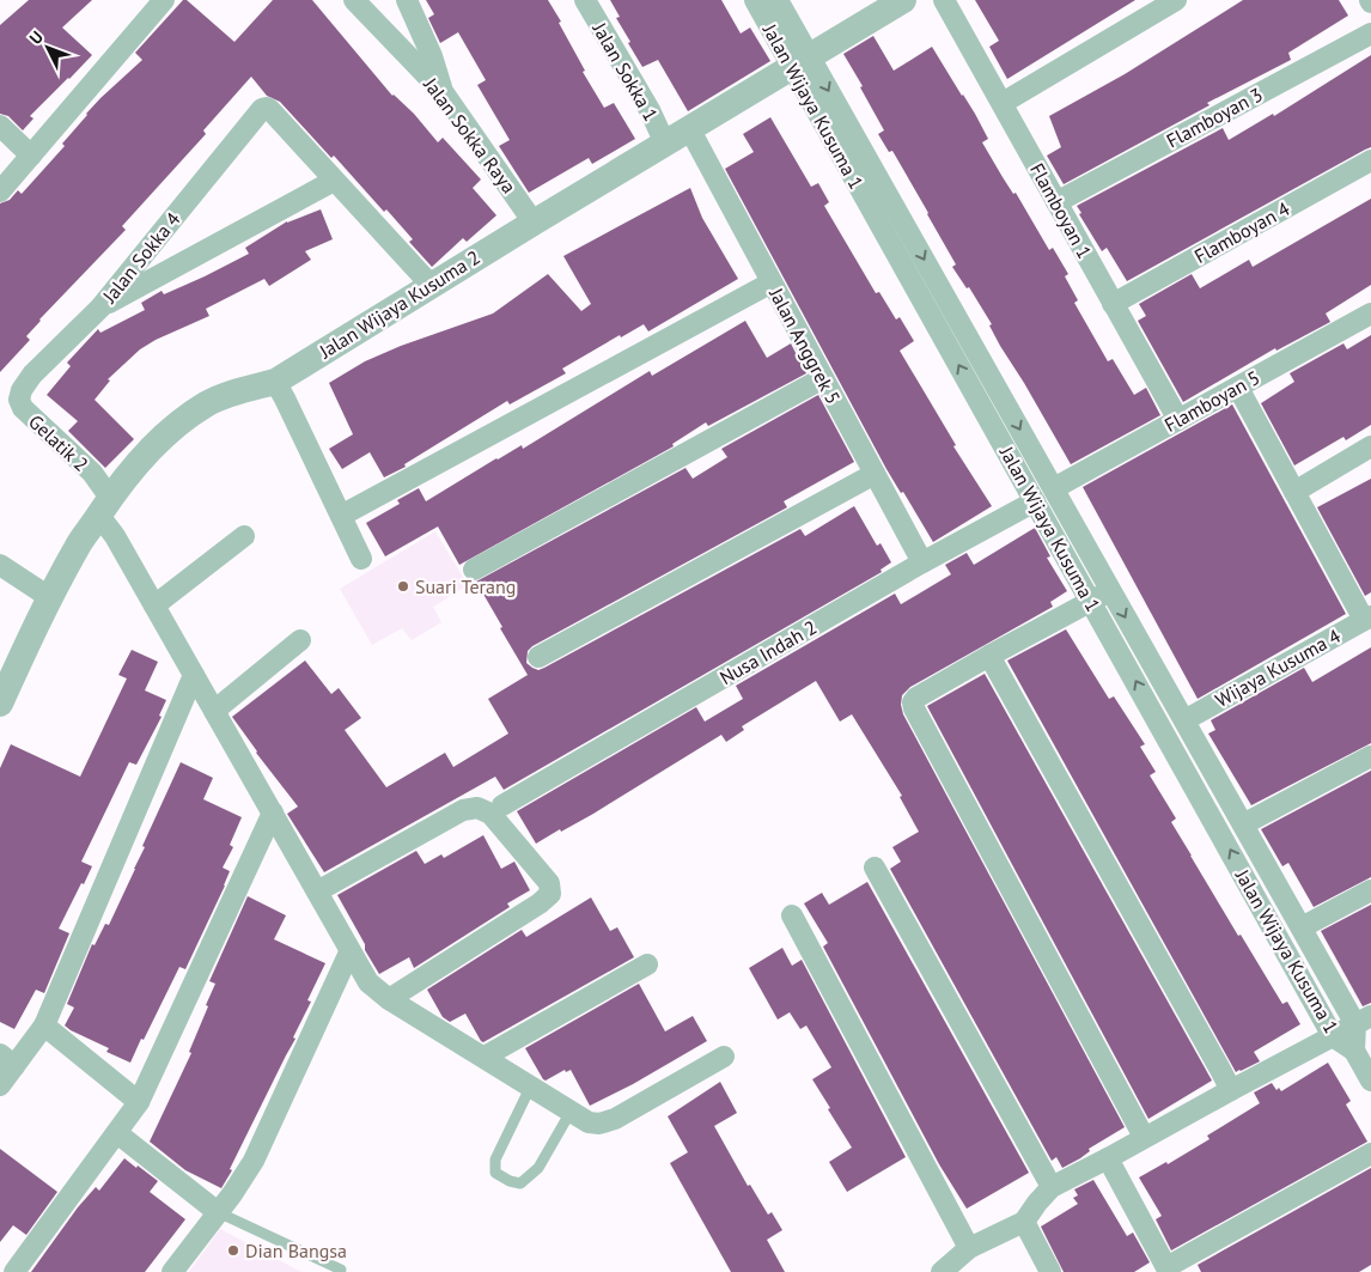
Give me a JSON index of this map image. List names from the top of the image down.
{
  "streets": {
    "street": [
      "Jalan Sokka 1",
      "Jalan Wijaya Kusuma 1",
      "Flamboyan 3",
      "Jalan Sokka Raya",
      "Flamboyan 1",
      "Flamboyan 4",
      "Jalan Sokka 4",
      "Jalan Wijaya Kusuma 2",
      "Jalan Anggrek 5",
      "Flamboyan 5",
      "Gelatik 2",
      "Nusa Indah 2",
      "Wijaya Kusuma 4"
    ]
  },
  "crossings": [
    ["Jalan Sokka 1", "Jalan Wijaya Kusuma 2"],
    ["Jalan Wijaya Kusuma 1", "Jalan Wijaya Kusuma 2"],
    ["Jalan Wijaya Kusuma 1", "Flamboyan 5"],
    ["Jalan Wijaya Kusuma 1", "Nusa Indah 2"],
    ["Jalan Wijaya Kusuma 1", "Wijaya Kusuma 4"],
    ["Flamboyan 3", "Flamboyan 1"],
    ["Jalan Sokka Raya", "Jalan Wijaya Kusuma 2"],
    ["Flamboyan 1", "Flamboyan 4"],
    ["Flamboyan 1", "Flamboyan 5"],
    ["Jalan Sokka 4", "Jalan Wijaya Kusuma 2"],
    ["Jalan Sokka 4", "Gelatik 2"],
    ["Jalan Wijaya Kusuma 2", "Jalan Anggrek 5"],
    ["Jalan Wijaya Kusuma 2", "Gelatik 2"],
    ["Jalan Anggrek 5", "Nusa Indah 2"]
  ],
  "places": ["Suari Terang", "Dian Bangsa"],
  "north": "top left"
}
